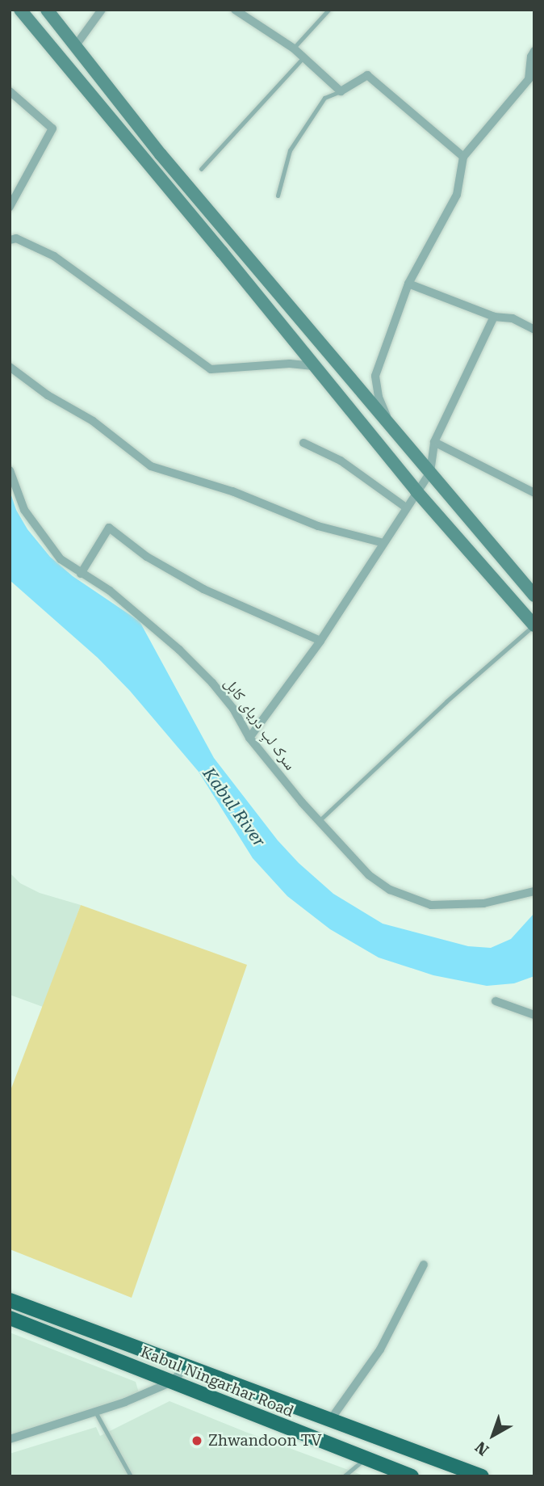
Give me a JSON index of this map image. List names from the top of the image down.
{
  "streets": {
    "highway": ["Kabul Ningarhar Road"],
    "street": ["سرک لبِ دریای کابل"]
  },
  "water": ["Kabul River"],
  "places": ["Zhwandoon TV"],
  "north": "bottom left"
}
